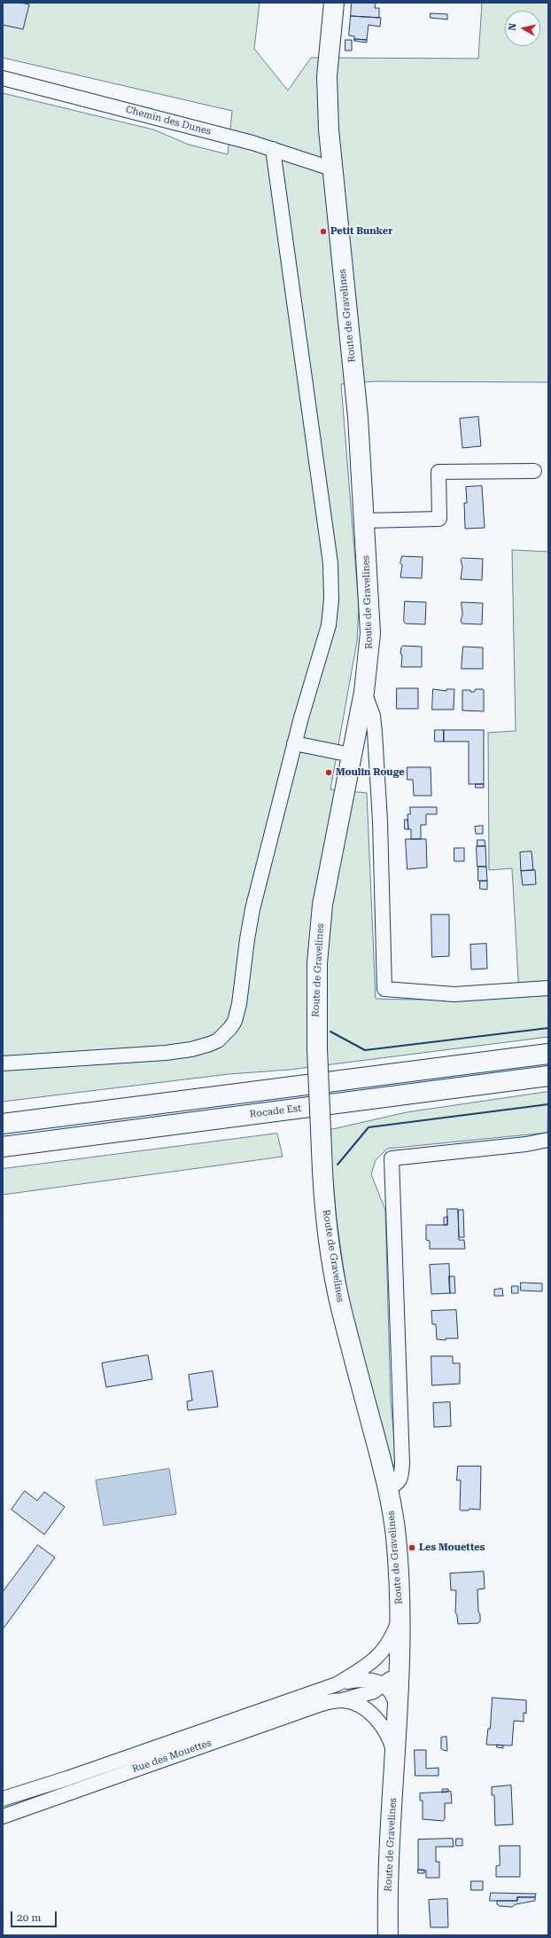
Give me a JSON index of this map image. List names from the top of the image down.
{
  "streets": {
    "main road": ["Route de Gravelines", "Rocade Est"],
    "street": ["Chemin des Dunes", "Rue des Mouettes"]
  },
  "crossings": [
    ["Chemin des Dunes", "Route de Gravelines"],
    ["Route de Gravelines", "Rue des Mouettes"]
  ],
  "places": ["Petit Bunker", "Moulin Rouge", "Les Mouettes"],
  "scale_bar": "20 m",
  "north": "left"
}
